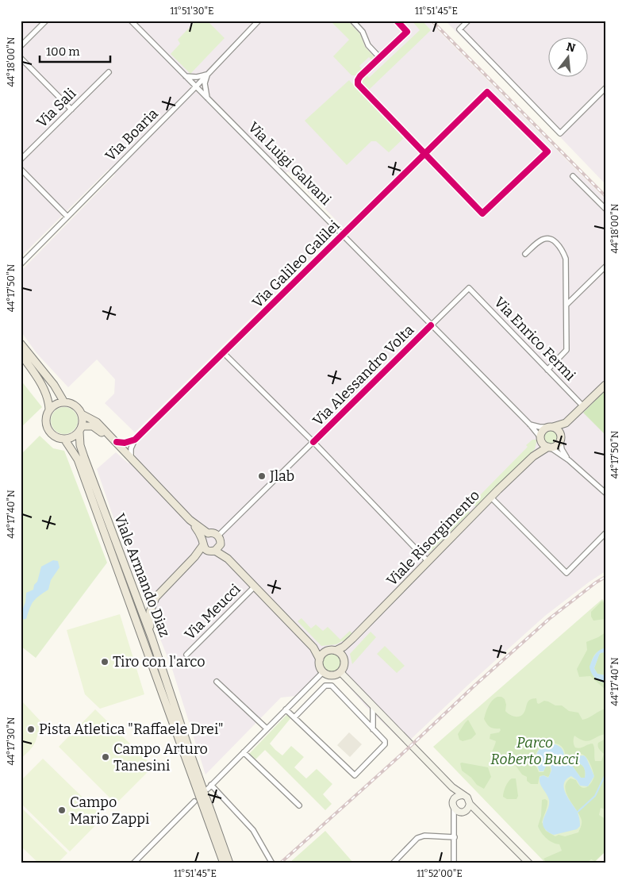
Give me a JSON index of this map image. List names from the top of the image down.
{
  "streets": {
    "main road": ["Viale Risorgimento", "Viale Armando Diaz"],
    "street": [
      "Via Sali",
      "Via Boaria",
      "Via Luigi Galvani",
      "Via Galileo Galilei",
      "Via Enrico Fermi",
      "Via Alessandro Volta",
      "Via Meucci"
    ]
  },
  "crossings": [
    ["Via Boaria", "Via Luigi Galvani"],
    ["Via Luigi Galvani", "Via Galileo Galilei"],
    ["Via Luigi Galvani", "Via Alessandro Volta"],
    ["Via Luigi Galvani", "Viale Risorgimento"],
    ["Via Enrico Fermi", "Via Alessandro Volta"]
  ],
  "parks": ["Parco Roberto Bucci"],
  "places": [
    "Jlab",
    "Tiro con l'arco",
    "Pista Atletica \"Raffaele Drei\"",
    "Campo Arturo Tanesini",
    "Campo Mario Zappi"
  ],
  "scale_bar": "100 m",
  "north": "top",
  "coordinates": [
    "11°51'30\"E",
    "11°51'45\"E",
    "44°18'00\"N",
    "44°17'50\"N",
    "44°17'40\"N",
    "44°17'30\"N",
    "11°52'00\"E"
  ]
}
